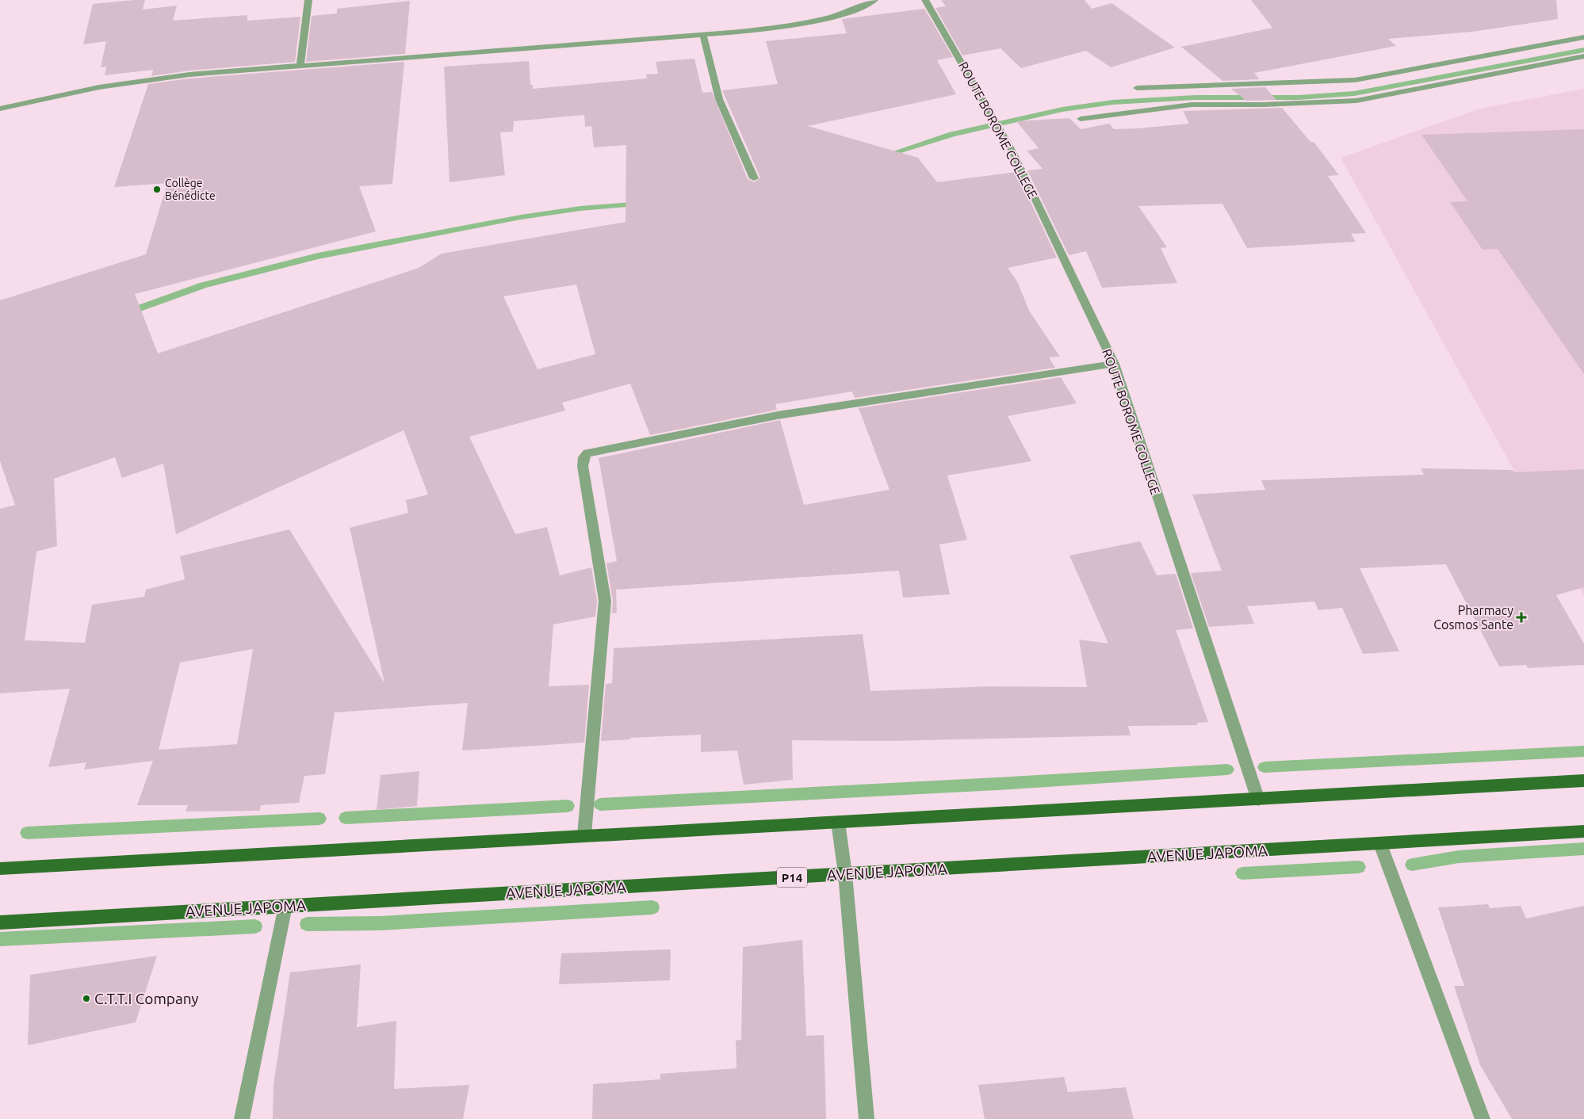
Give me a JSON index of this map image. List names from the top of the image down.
{
  "streets": {
    "main road": ["AVENUE JAPOMA", "P14"],
    "street": ["ROUTE BOROME COLLEGE"]
  },
  "places": {
    "other": ["Collège Bénédicte", "C.T.T.I Company"],
    "health": ["Pharmacy Cosmos Sante"]
  }
}
